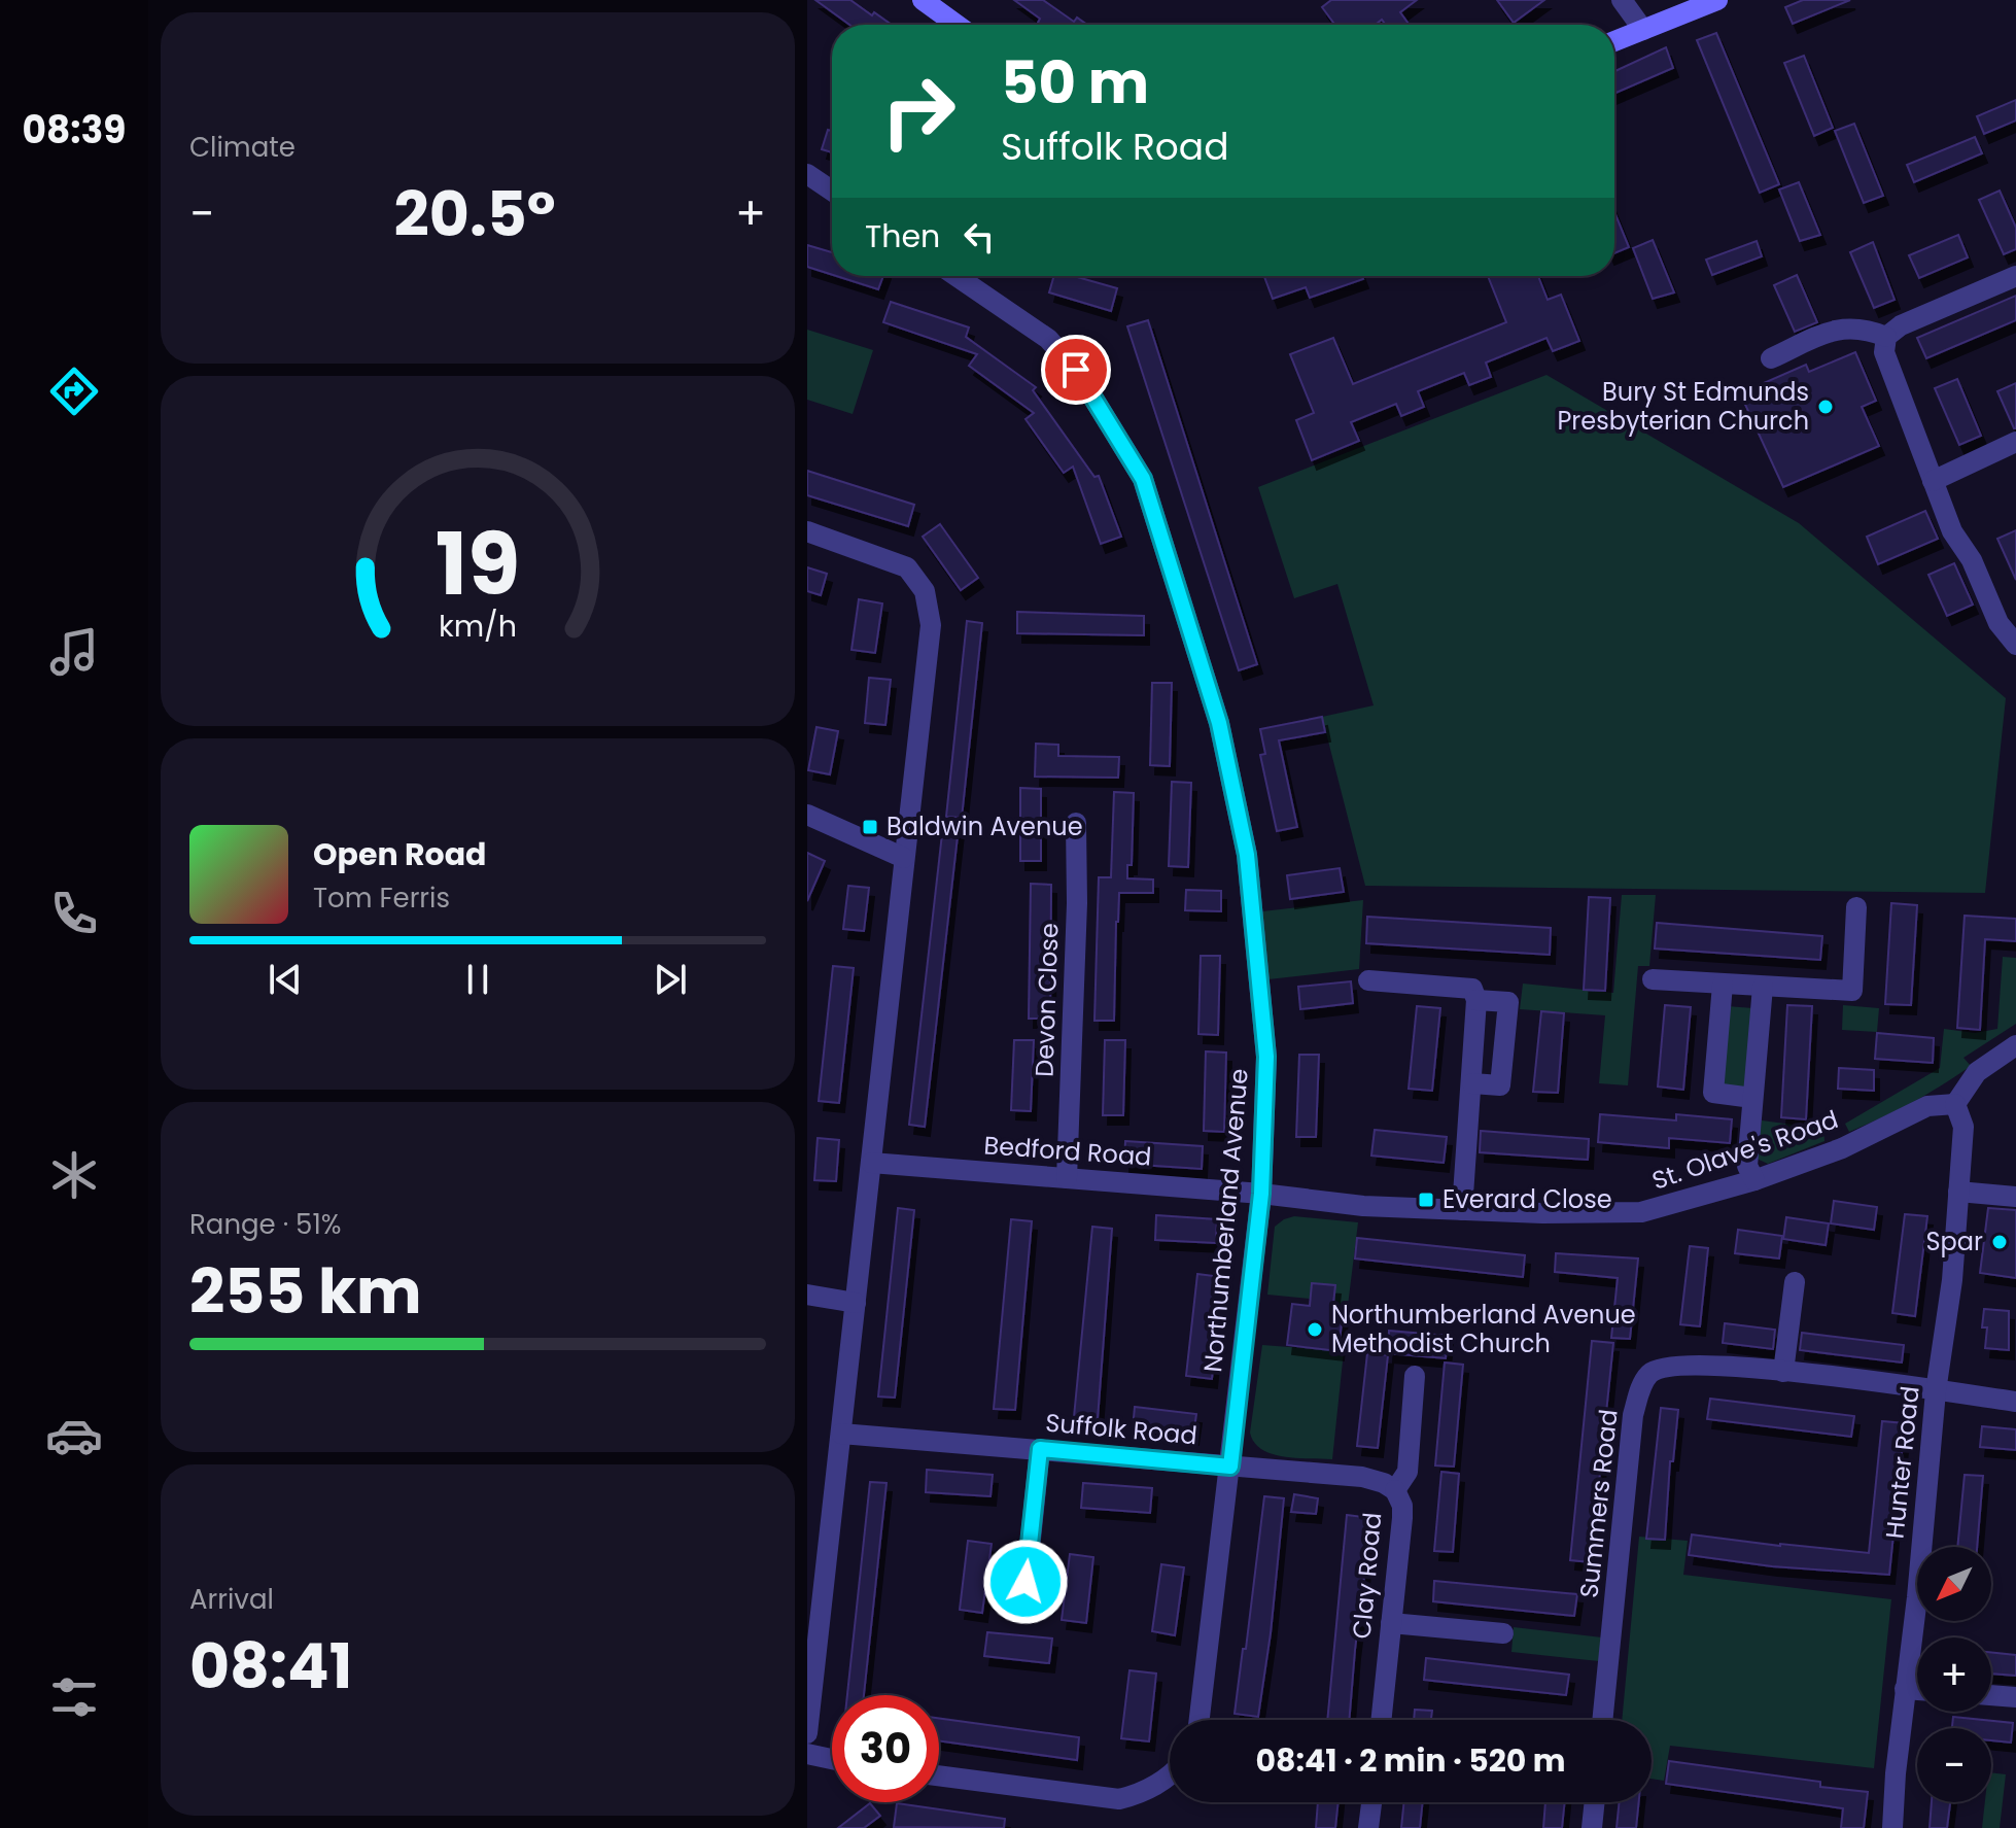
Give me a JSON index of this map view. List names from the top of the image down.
{
  "streets": {
    "street": [
      "Devon Close",
      "St. Olave's Road",
      "Bedford Road",
      "Northumberland Avenue",
      "Suffolk Road",
      "Hunter Road",
      "Summers Road",
      "Clay Road"
    ]
  },
  "crossings": [
    ["Devon Close", "Bedford Road"],
    ["St. Olave's Road", "Bedford Road"],
    ["St. Olave's Road", "Northumberland Avenue"],
    ["St. Olave's Road", "Hunter Road"],
    ["Bedford Road", "Northumberland Avenue"],
    ["Northumberland Avenue", "Suffolk Road"],
    ["Suffolk Road", "Clay Road"],
    ["Hunter Road", "Summers Road"]
  ],
  "places": {
    "other": ["Bury St Edmunds Presbyterian Church", "Spar", "Northumberland Avenue Methodist Church"],
    "transit": ["Baldwin Avenue", "Everard Close"]
  },
  "north": "bottom left",
  "page": {
    "tabs": "08:39",
    "tile": [
      "Climate",
      ["Range · 51%", "255 km"],
      ["Arrival", "08:41"]
    ],
    "turn": ["50 m", "Suffolk Road"],
    "heat": ["−", "20.5°", "+"],
    "then": "Then",
    "song": ["Open Road", "Tom Ferris"],
    "map_buttons": ["+", "−"],
    "limit": "30",
    "trip": "08:41 · 2 min · 520 m",
    "gauge": ["19", "km/h"]
  }
}
